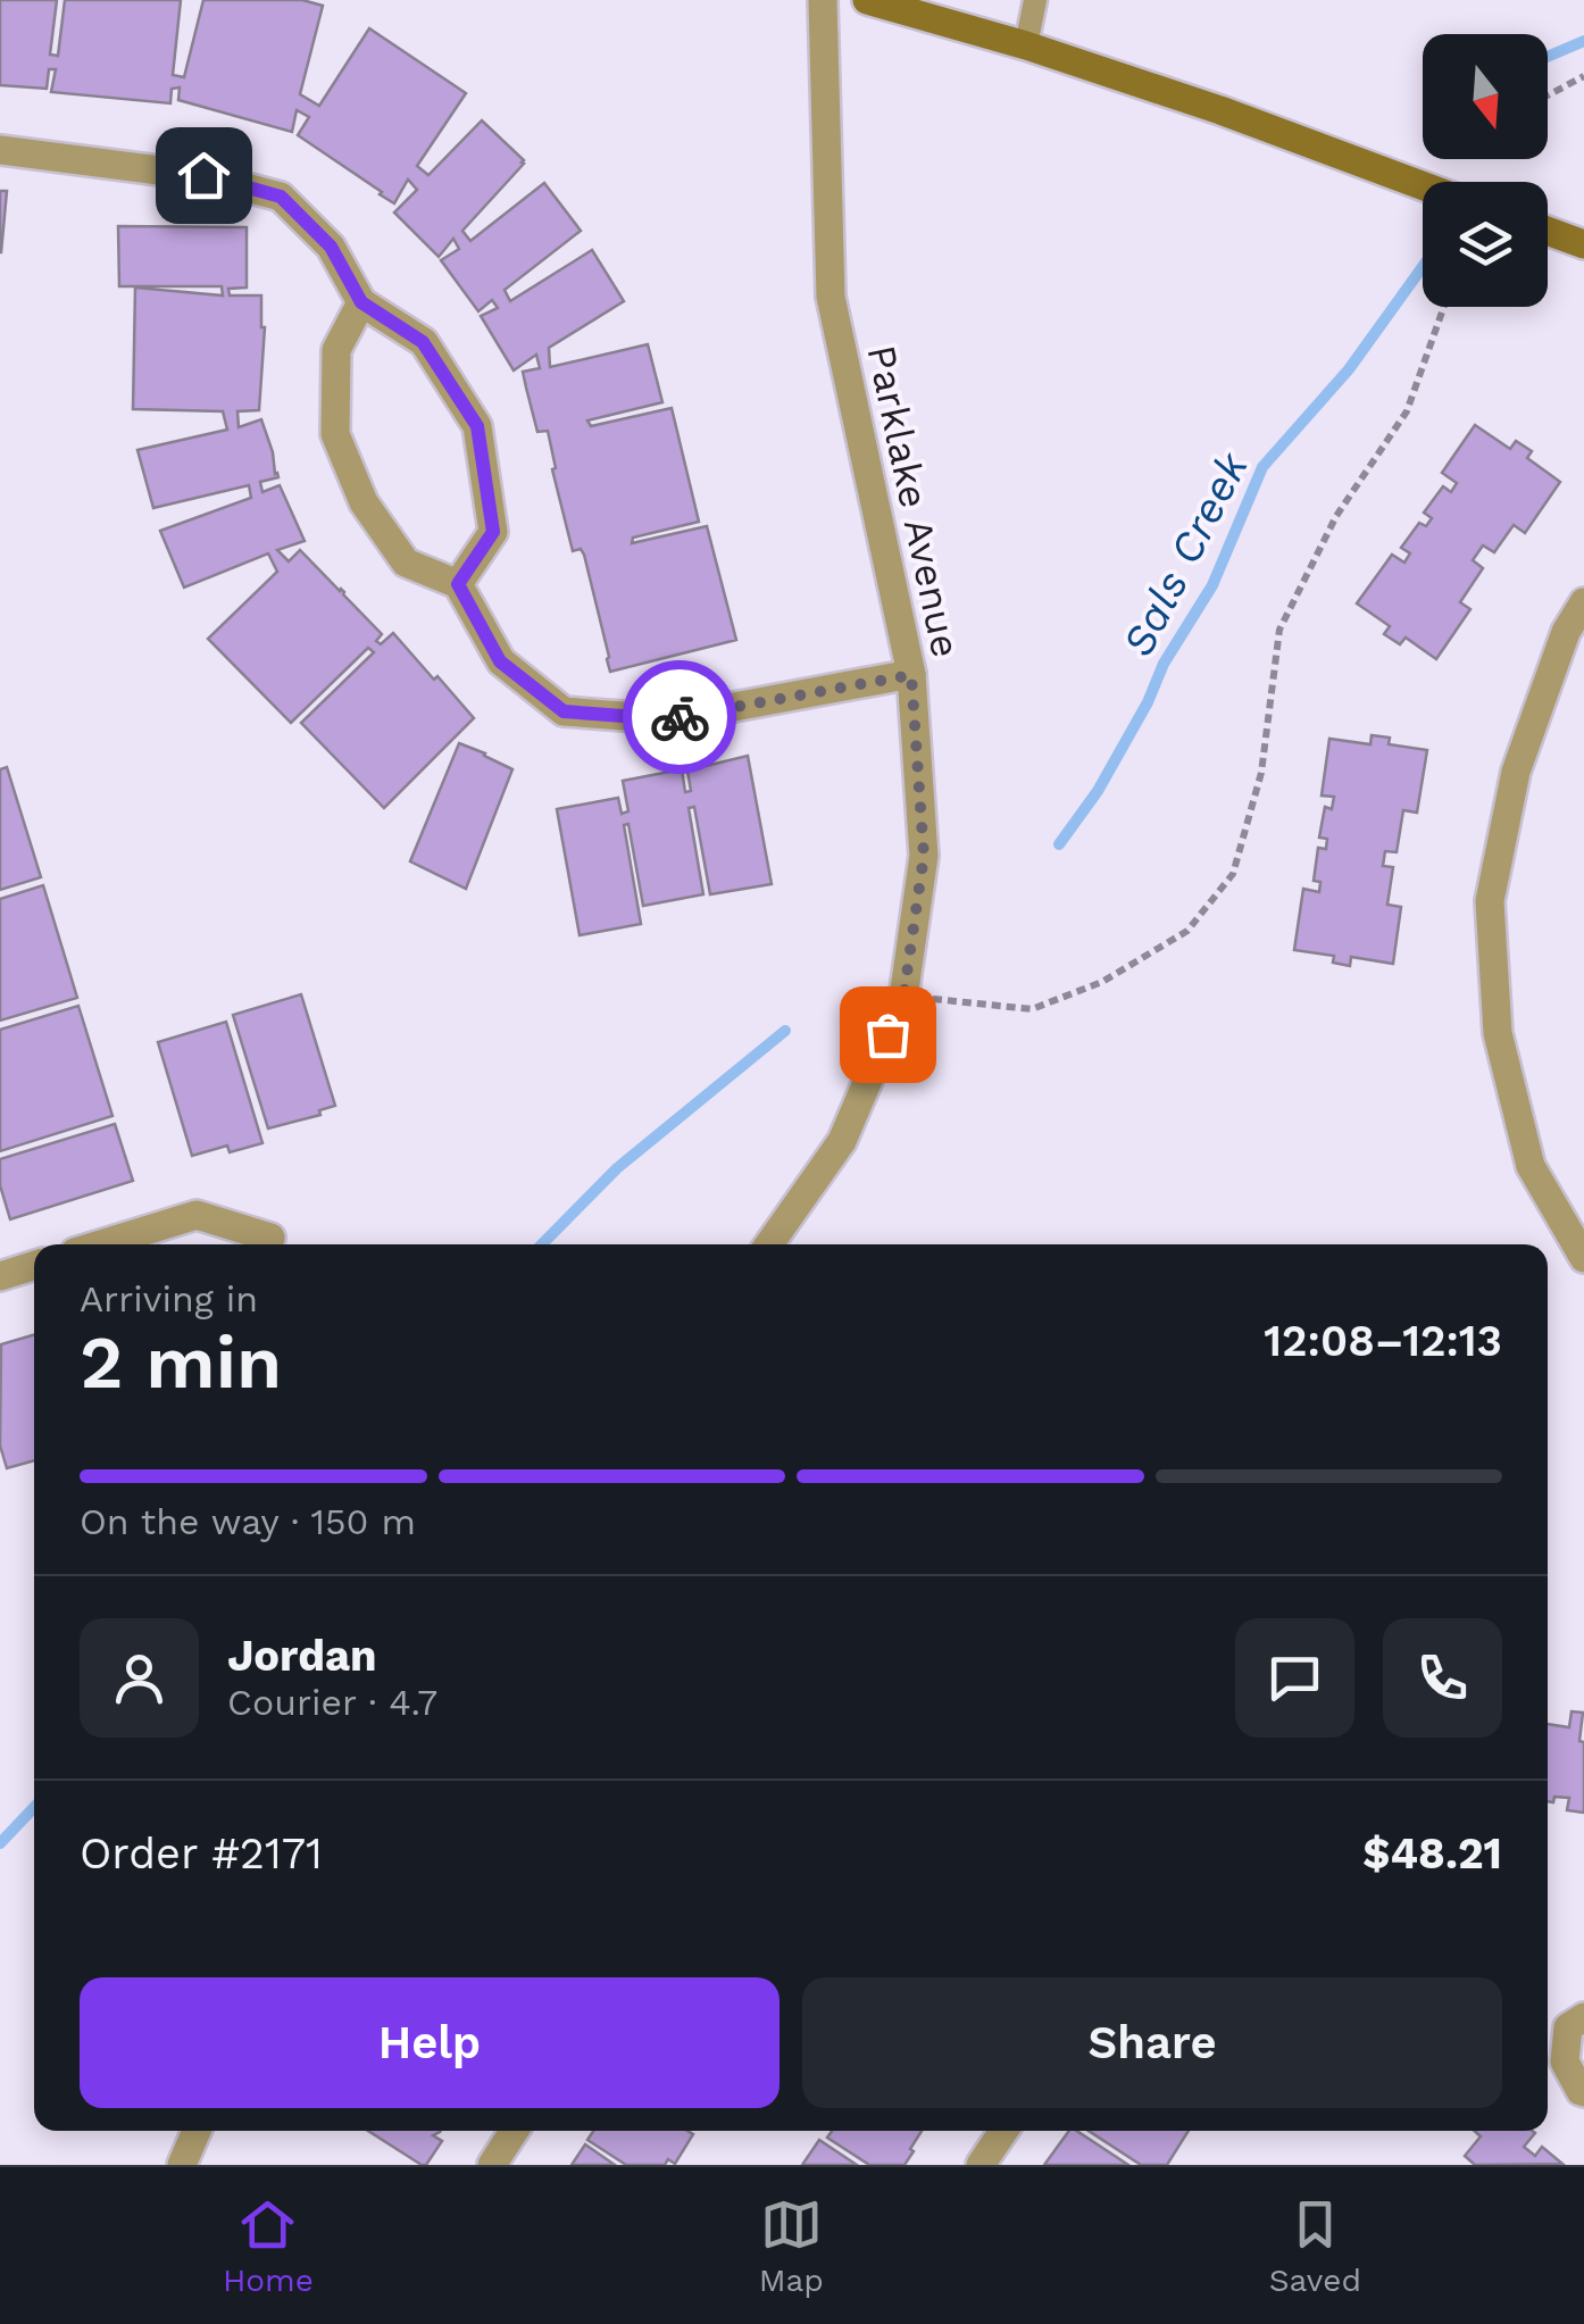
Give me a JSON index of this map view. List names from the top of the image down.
{
  "streets": {
    "street": ["Parklake Avenue"]
  },
  "water": ["Sals Creek"],
  "north": "bottom",
  "page": {
    "heading": ["2 min", "Arriving in", "12:08–12:13"],
    "panel": [
      "Jordan",
      "Courier · 4.7",
      "Order #2171",
      "$48.21"
    ],
    "bar": "On the way · 150 m",
    "buttons": ["Help", "Share"],
    "tabs": ["Home", "Map", "Saved"]
  }
}
